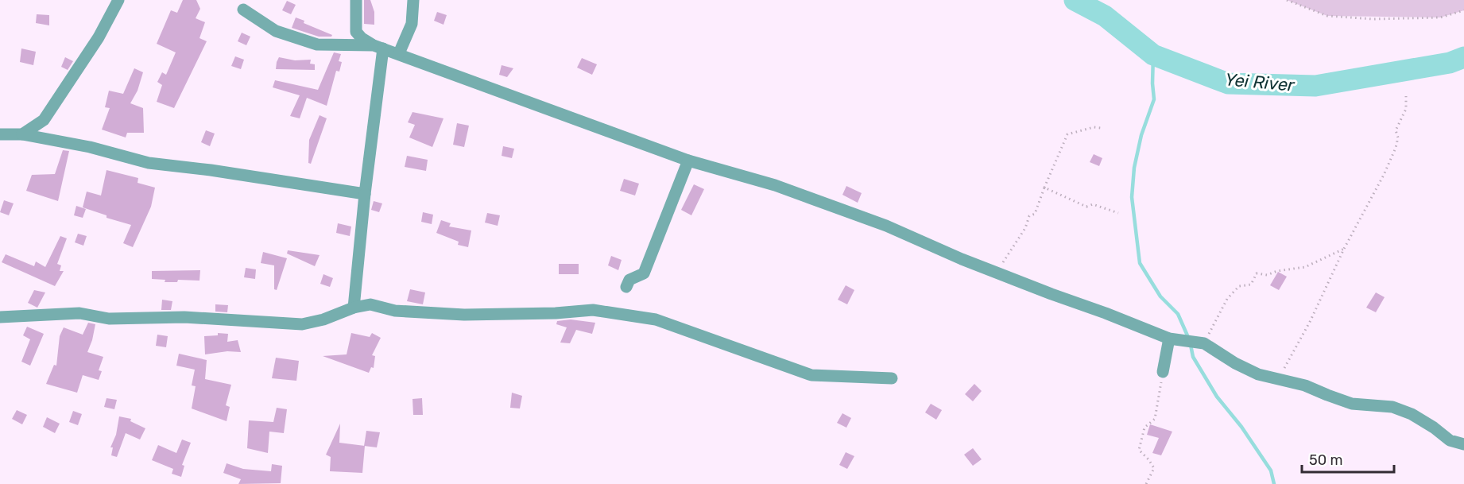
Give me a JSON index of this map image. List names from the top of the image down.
{
  "water": ["Yei River"],
  "scale_bar": "50 m"
}
